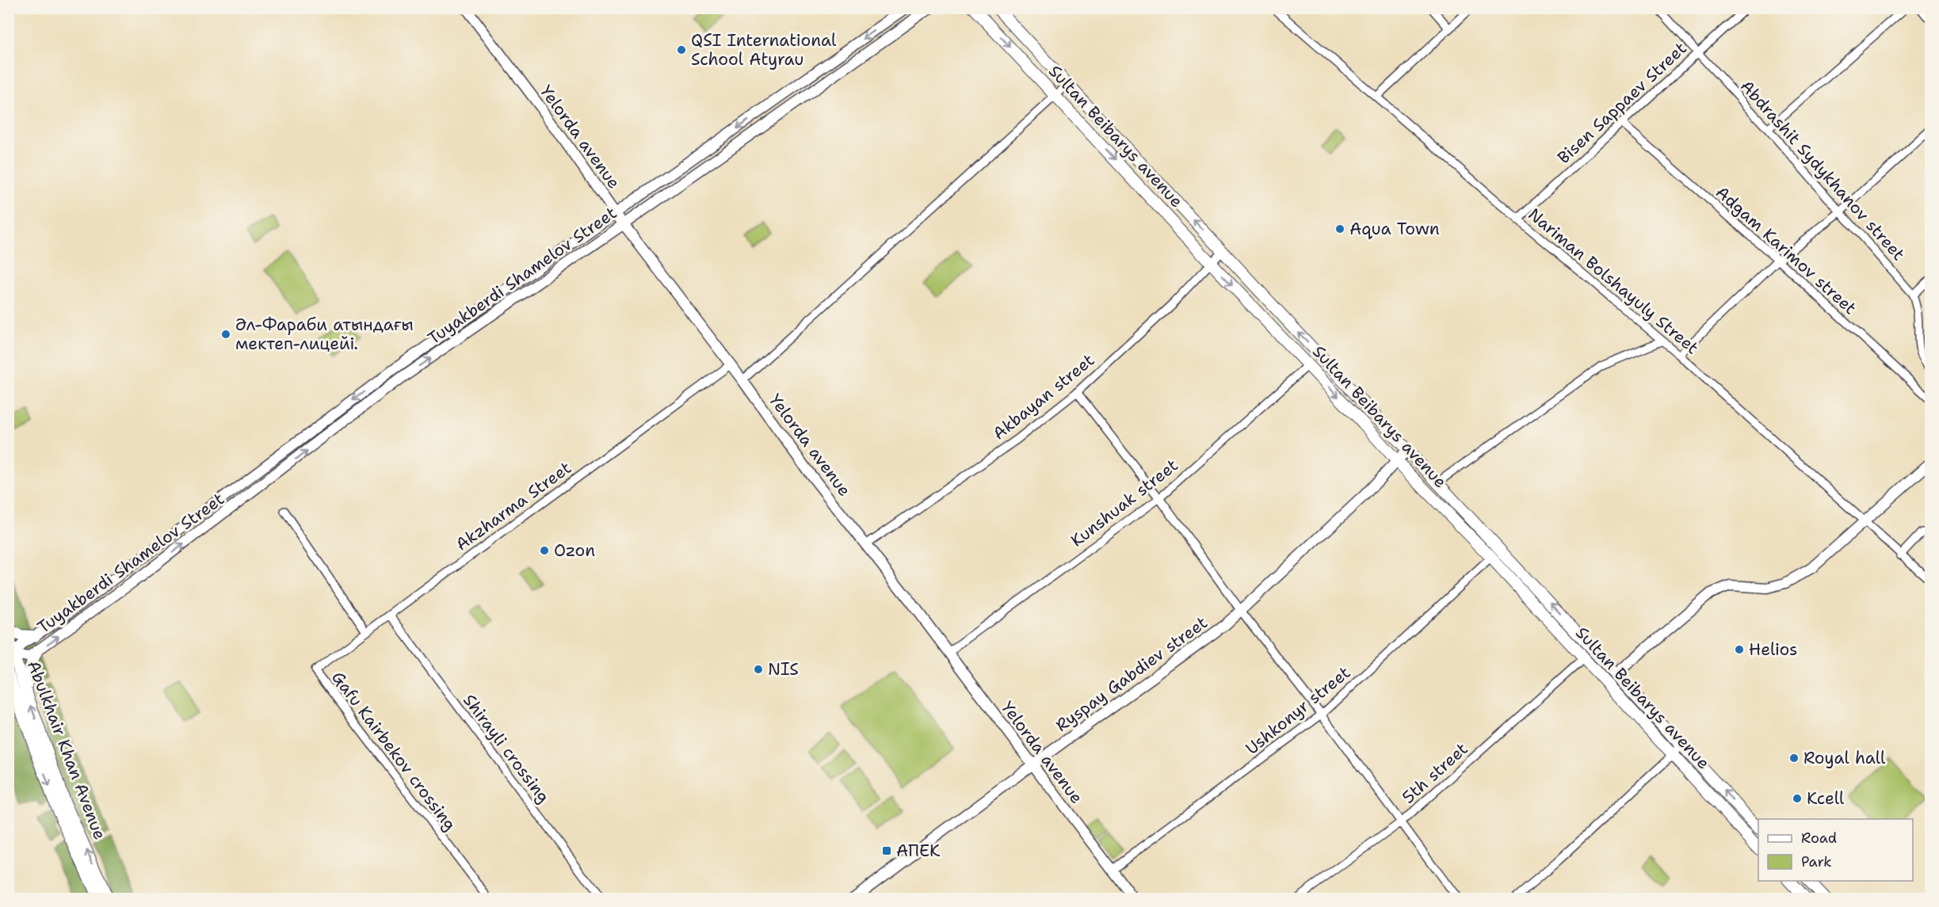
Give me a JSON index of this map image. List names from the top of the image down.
{
  "streets": {
    "main road": ["Sultan Beibarys avenue", "Abulkhair Khan Avenue"],
    "street": [
      "Bisen Sappaev Street",
      "Yelorda avenue",
      "Abdrashit Sydykhanov street",
      "Adgam Karimov street",
      "Tuyakberdi Shamelov Street",
      "Nariman Bolshayuly Street",
      "Akbayan street",
      "Kunshuak street",
      "Akzharma Street",
      "Ryspay Gabdiev street",
      "Ushkonyr street",
      "Shirayli crossing",
      "Gafu Kairbekov crossing",
      "5th street"
    ]
  },
  "crossings": [
    ["Bisen Sappaev Street", "Abdrashit Sydykhanov street"],
    ["Bisen Sappaev Street", "Adgam Karimov street"],
    ["Bisen Sappaev Street", "Nariman Bolshayuly Street"],
    ["Sultan Beibarys avenue", "Akbayan street"],
    ["Sultan Beibarys avenue", "Kunshuak street"],
    ["Sultan Beibarys avenue", "Ryspay Gabdiev street"],
    ["Sultan Beibarys avenue", "Ushkonyr street"],
    ["Sultan Beibarys avenue", "5th street"],
    ["Yelorda avenue", "Tuyakberdi Shamelov Street"],
    ["Yelorda avenue", "Akbayan street"],
    ["Yelorda avenue", "Kunshuak street"],
    ["Yelorda avenue", "Akzharma Street"],
    ["Yelorda avenue", "Ryspay Gabdiev street"],
    ["Yelorda avenue", "Ushkonyr street"],
    ["Tuyakberdi Shamelov Street", "Abulkhair Khan Avenue"],
    ["Akzharma Street", "Shirayli crossing"],
    ["Akzharma Street", "Gafu Kairbekov crossing"]
  ],
  "places": {
    "other": [
      "QSI International School Atyrau",
      "Aqua Town",
      "Әл-Фараби атындағы мектеп-лицейі.",
      "Ozon",
      "Helios",
      "NIS",
      "Royal hall",
      "Kcell"
    ],
    "transit": ["АПЕК"]
  },
  "legend": ["Road", "Park"]
}
